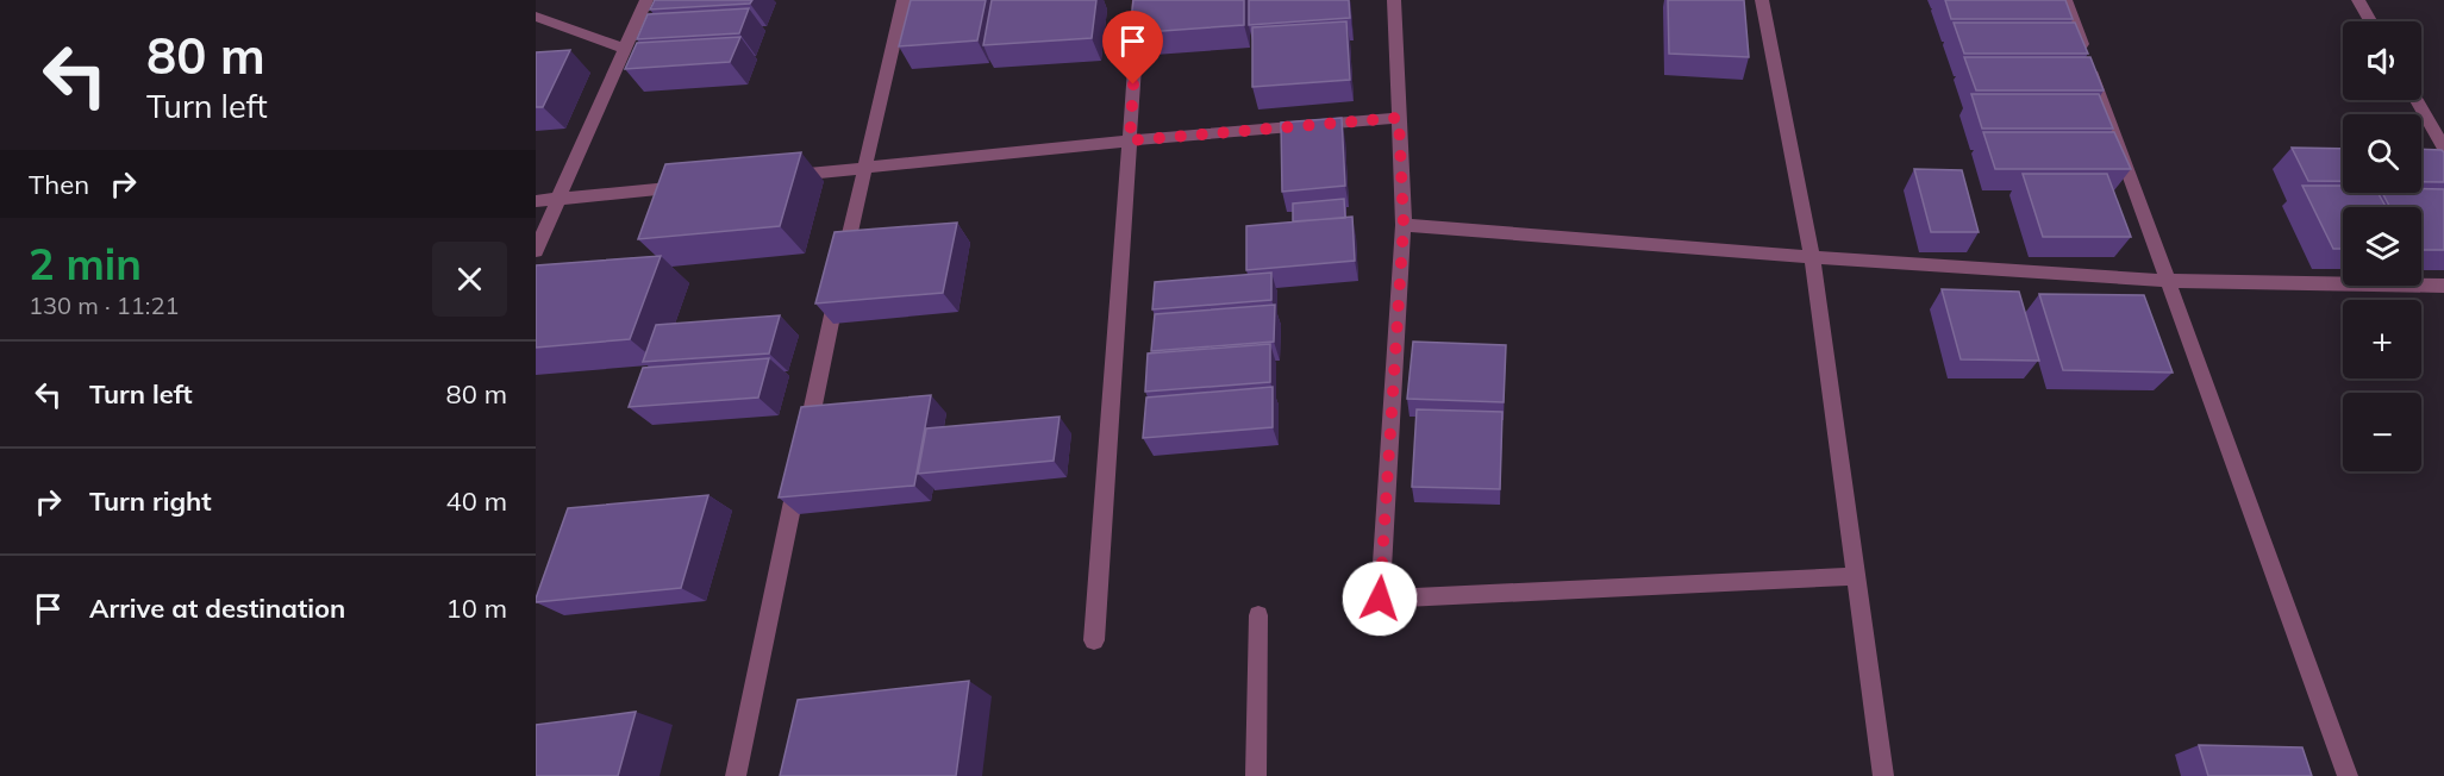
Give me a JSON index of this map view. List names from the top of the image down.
{
  "page": {
    "turn": ["80 m", "Turn left"],
    "map_buttons": ["+", "−"],
    "then": "Then",
    "heading": ["2 min", "130 m · 11:21"],
    "list": [
      {
        "name": "Turn left",
        "value": "80 m"
      },
      {
        "name": "Turn right",
        "value": "40 m"
      },
      {
        "name": "Arrive at destination",
        "value": "10 m"
      }
    ]
  }
}
